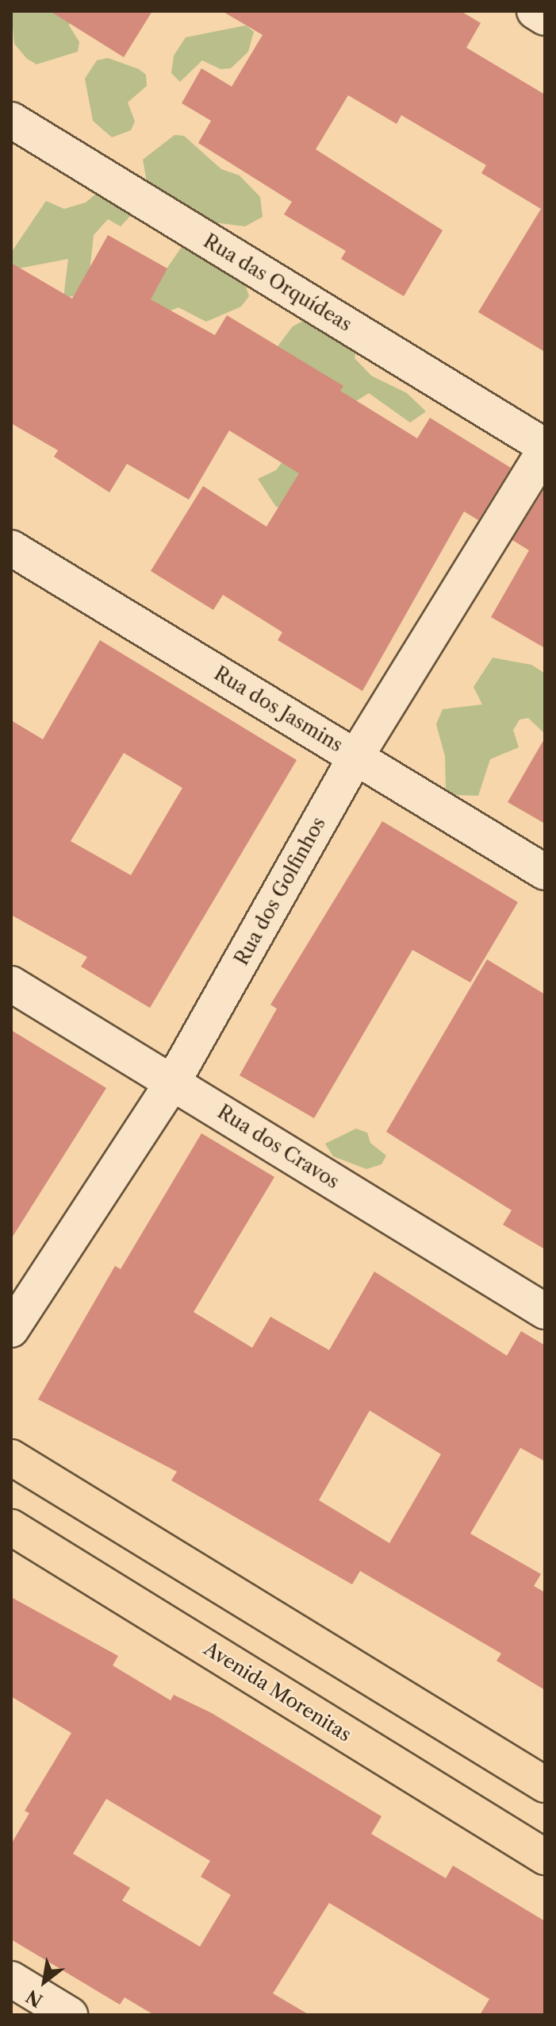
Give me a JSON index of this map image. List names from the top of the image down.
{
  "streets": {
    "main road": ["Avenida Morenitas"],
    "street": [
      "Rua das Orquídeas",
      "Rua dos Jasmins",
      "Rua dos Golfinhos",
      "Rua dos Cravos"
    ]
  },
  "crossings": [
    ["Rua das Orquídeas", "Rua dos Golfinhos"],
    ["Rua dos Jasmins", "Rua dos Golfinhos"],
    ["Rua dos Golfinhos", "Rua dos Cravos"]
  ],
  "north": "bottom left"
}
